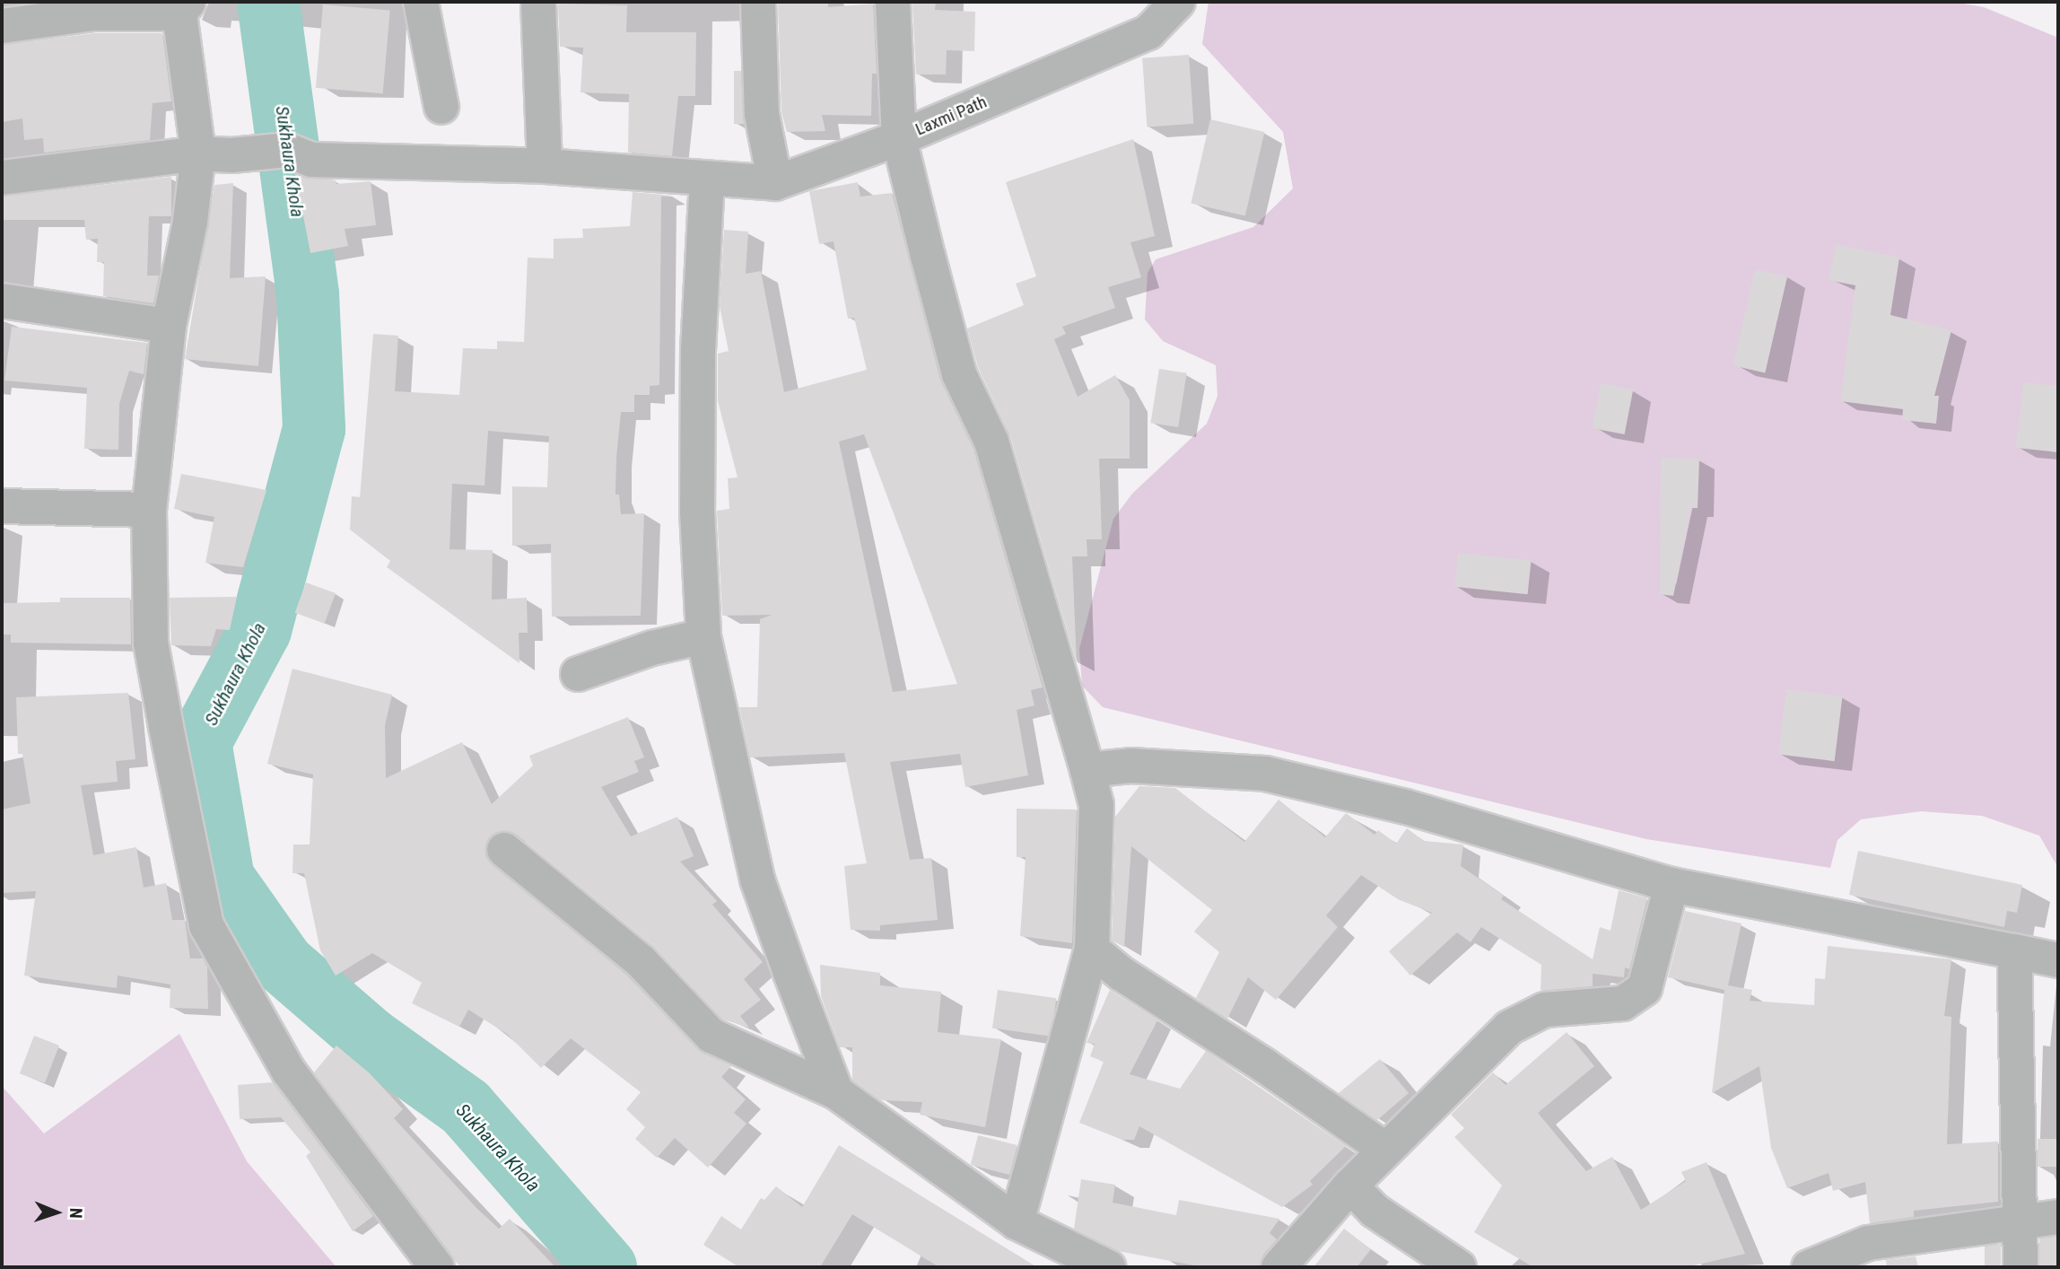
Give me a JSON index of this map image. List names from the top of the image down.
{
  "streets": {
    "street": ["Laxmi Path"]
  },
  "water": ["Sukhaura Khola"],
  "north": "right"
}
